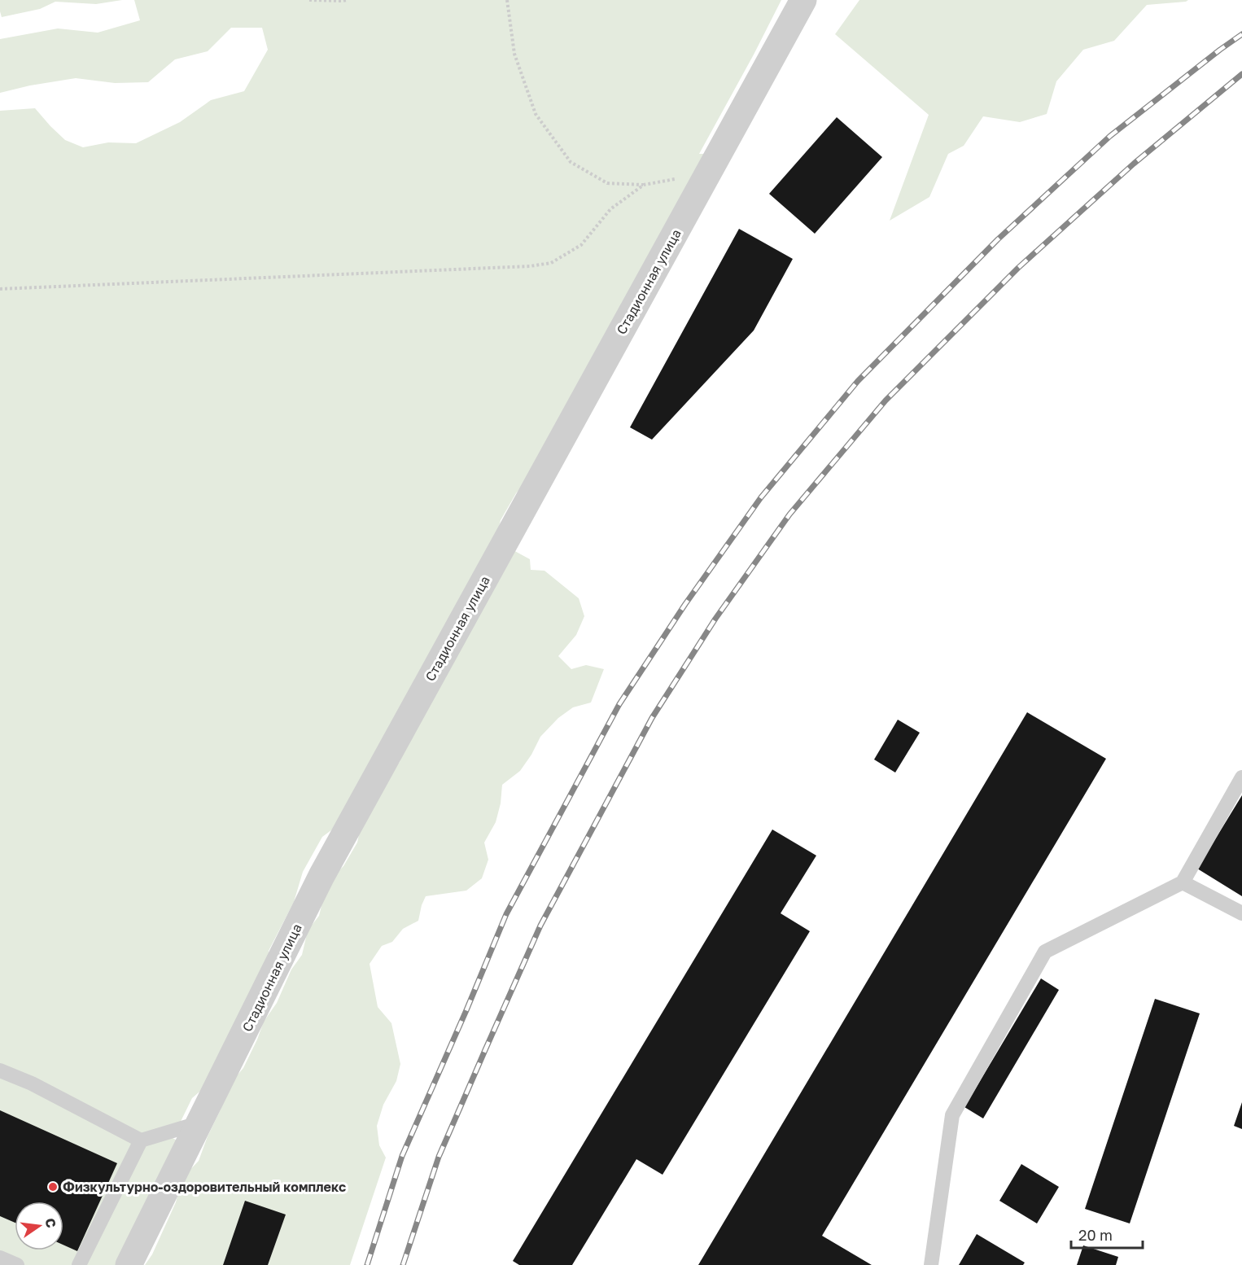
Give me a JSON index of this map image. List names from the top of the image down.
{
  "streets": {
    "street": ["Стадионная улица"]
  },
  "places": ["Физкультурно-оздоровительный комплекс"],
  "scale_bar": "20 m",
  "north": "right"
}
